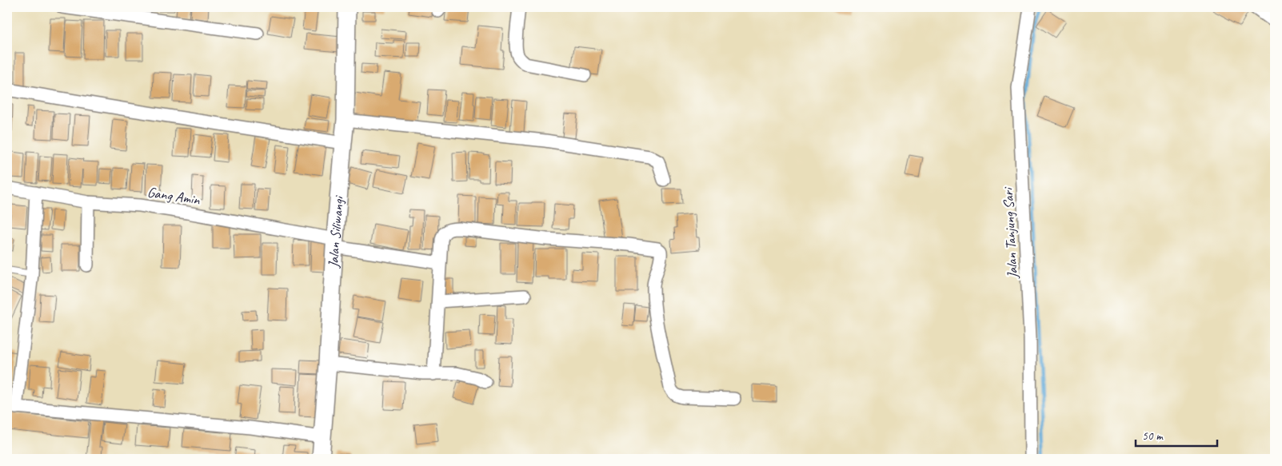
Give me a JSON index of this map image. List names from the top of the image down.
{
  "streets": {
    "street": ["Gang Amin", "Jalan Siliwangi", "Jalan Tanjung Sari"]
  },
  "crossings": [
    ["Gang Amin", "Jalan Siliwangi"]
  ],
  "scale_bar": "50 m"
}
